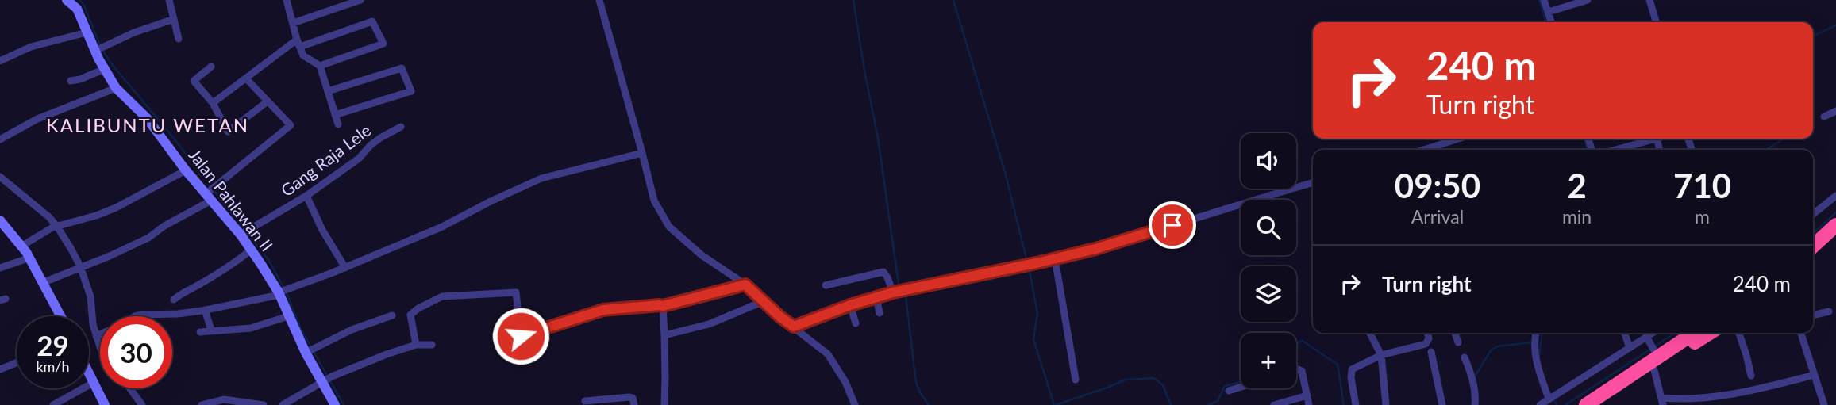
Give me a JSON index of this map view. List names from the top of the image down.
{
  "streets": {
    "street": ["Gang Raja Lele", "Jalan Pahlawan II"]
  },
  "crossings": [
    ["Gang Raja Lele", "Jalan Pahlawan II"]
  ],
  "districts": ["KALIBUNTU WETAN"],
  "page": {
    "turn": ["240 m", "Turn right"],
    "map_buttons": "+",
    "eta": [
      "09:50",
      "Arrival",
      "2",
      "min",
      "710",
      "m"
    ],
    "list": [
      {
        "name": "Turn right",
        "value": "240 m"
      }
    ],
    "speed": "29 km/h",
    "limit": "30"
  }
}
